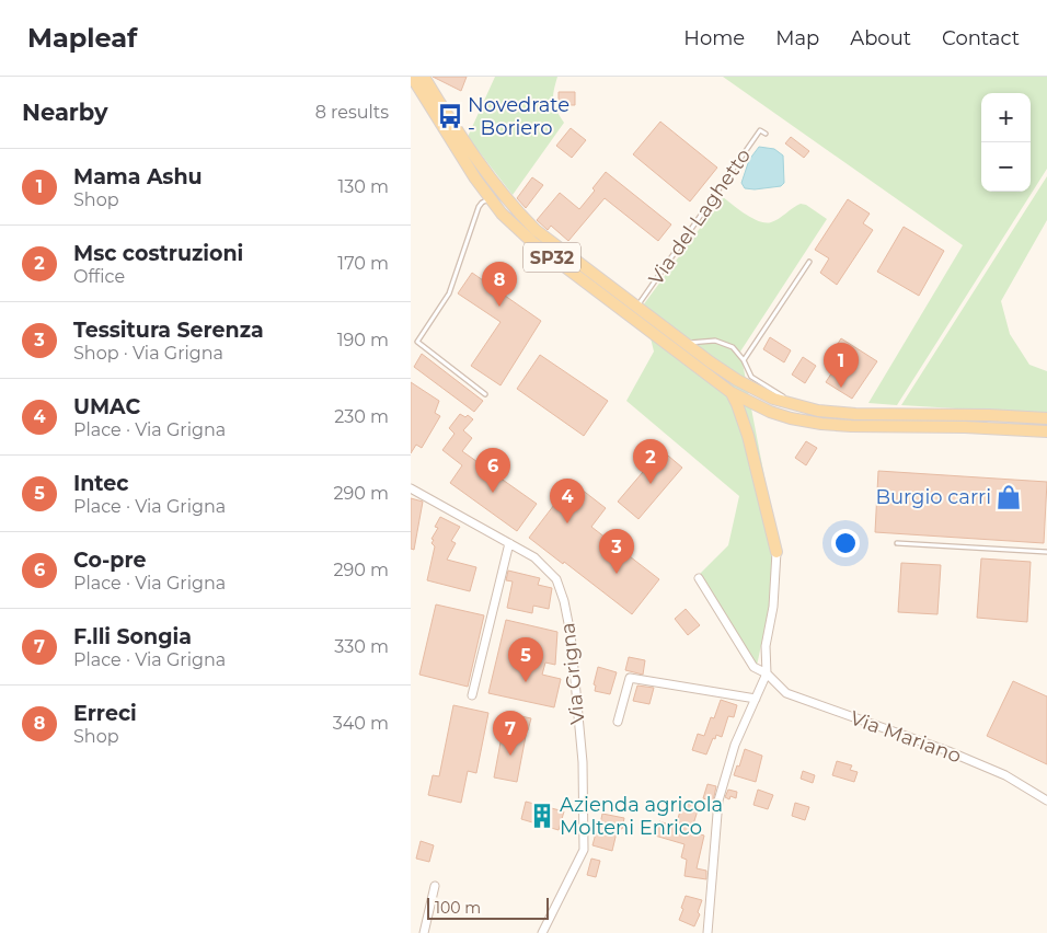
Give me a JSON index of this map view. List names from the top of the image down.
{
  "streets": {
    "main road": ["SP32"],
    "street": ["Via Grigna", "Via Mariano"],
    "lane": ["Via del Laghetto"]
  },
  "crossings": [
    ["Via del Laghetto", "SP32"]
  ],
  "places": {
    "bus stop": ["Novedrate - Boriero"],
    "shop": ["Burgio carri"],
    "building": ["Azienda agricola Molteni Enrico"]
  },
  "scale_bar": "100 m",
  "page": {
    "header": "Mapleaf",
    "nav": [
      "Home",
      "Map",
      "About",
      "Contact"
    ],
    "heading": ["Nearby", "8 results"],
    "map_buttons": ["+", "−"],
    "list": [
      {
        "mark": "1",
        "name": "Mama Ashu",
        "note": "Shop",
        "value": "130 m"
      },
      {
        "mark": "2",
        "name": "Msc costruzioni",
        "note": "Office",
        "value": "170 m"
      },
      {
        "mark": "3",
        "name": "Tessitura Serenza",
        "note": "Shop · Via Grigna",
        "value": "190 m"
      },
      {
        "mark": "4",
        "name": "UMAC",
        "note": "Place · Via Grigna",
        "value": "230 m"
      },
      {
        "mark": "5",
        "name": "Intec",
        "note": "Place · Via Grigna",
        "value": "290 m"
      },
      {
        "mark": "6",
        "name": "Co-pre",
        "note": "Place · Via Grigna",
        "value": "290 m"
      },
      {
        "mark": "7",
        "name": "F.lli Songia",
        "note": "Place · Via Grigna",
        "value": "330 m"
      },
      {
        "mark": "8",
        "name": "Erreci",
        "note": "Shop",
        "value": "340 m"
      }
    ],
    "pins": [
      "8",
      "1",
      "2",
      "6",
      "4",
      "3",
      "5",
      "7"
    ],
    "scale": "100 m"
  }
}
